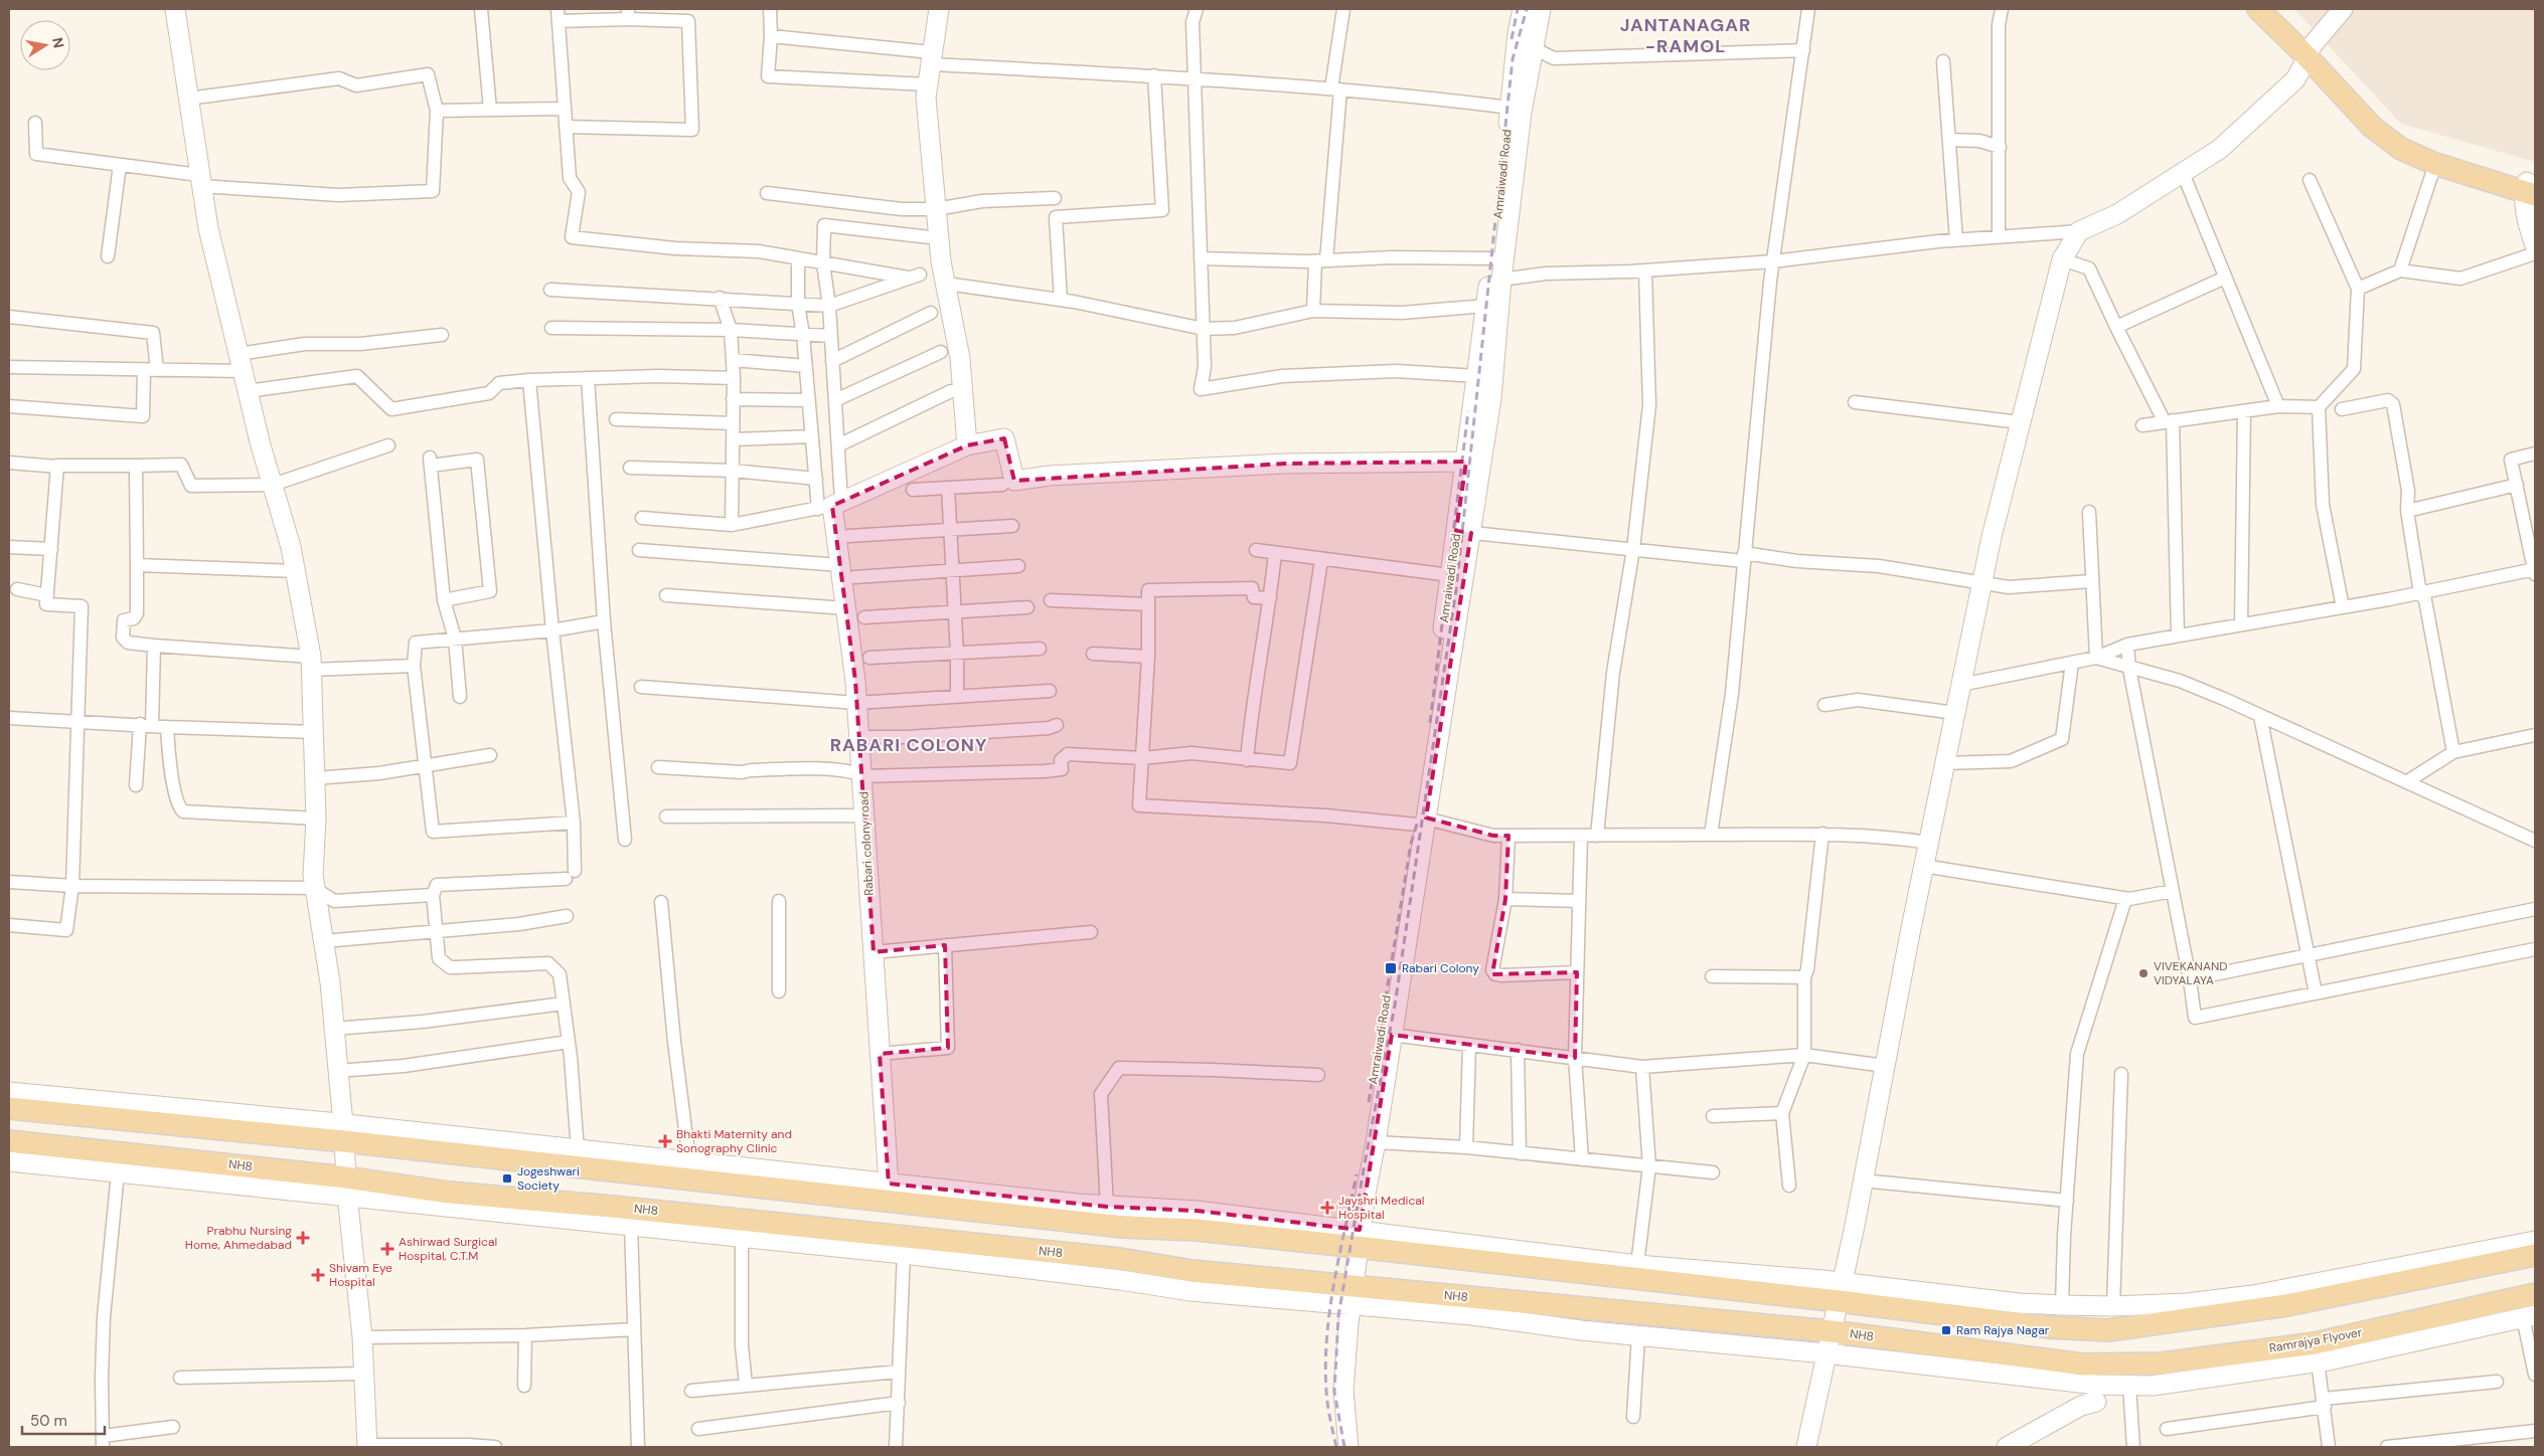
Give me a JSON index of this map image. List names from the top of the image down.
{
  "streets": {
    "main road": ["NH8", "Ramrajya Flyover"],
    "street": ["Amraiwadi Road", "Rabari colony road"]
  },
  "crossings": [
    ["NH8", "Ramrajya Flyover"]
  ],
  "districts": ["JANTANAGAR -RAMOL", "RABARI COLONY"],
  "places": {
    "transit": ["Rabari Colony", "Jogeshwari Society", "Ram Rajya Nagar"],
    "other": ["VIVEKANAND VIDYALAYA"],
    "health": [
      "Bhakti Maternity and Sonography Clinic",
      "Jayshri Medical Hospital",
      "Prabhu Nursing Home, Ahmedabad",
      "Ashirwad Surgical Hospital, C.T.M",
      "Shivam Eye Hospital"
    ]
  },
  "scale_bar": "50 m",
  "north": "right"
}
